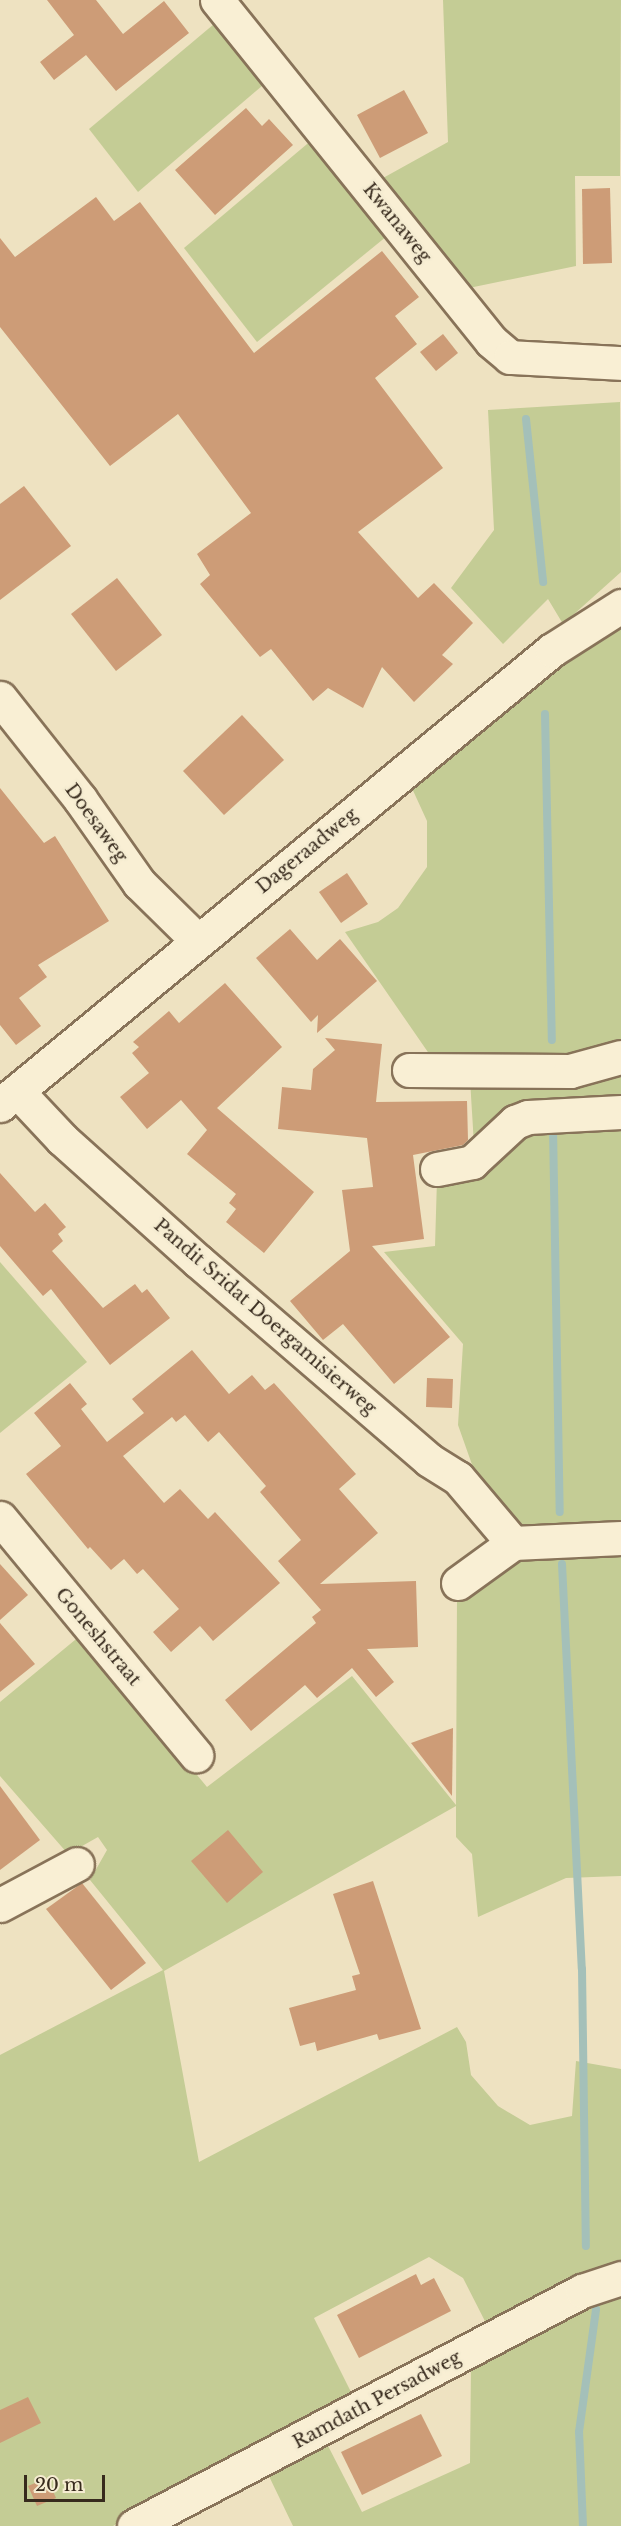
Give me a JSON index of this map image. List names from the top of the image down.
{
  "streets": {
    "street": [
      "Kwanaweg",
      "Doesaweg",
      "Dageraadweg",
      "Pandit Sridat Doergamisierweg",
      "Goneshstraat",
      "Ramdath Persadweg"
    ]
  },
  "crossings": [
    ["Doesaweg", "Dageraadweg"],
    ["Dageraadweg", "Pandit Sridat Doergamisierweg"]
  ],
  "scale_bar": "20 m"
}
